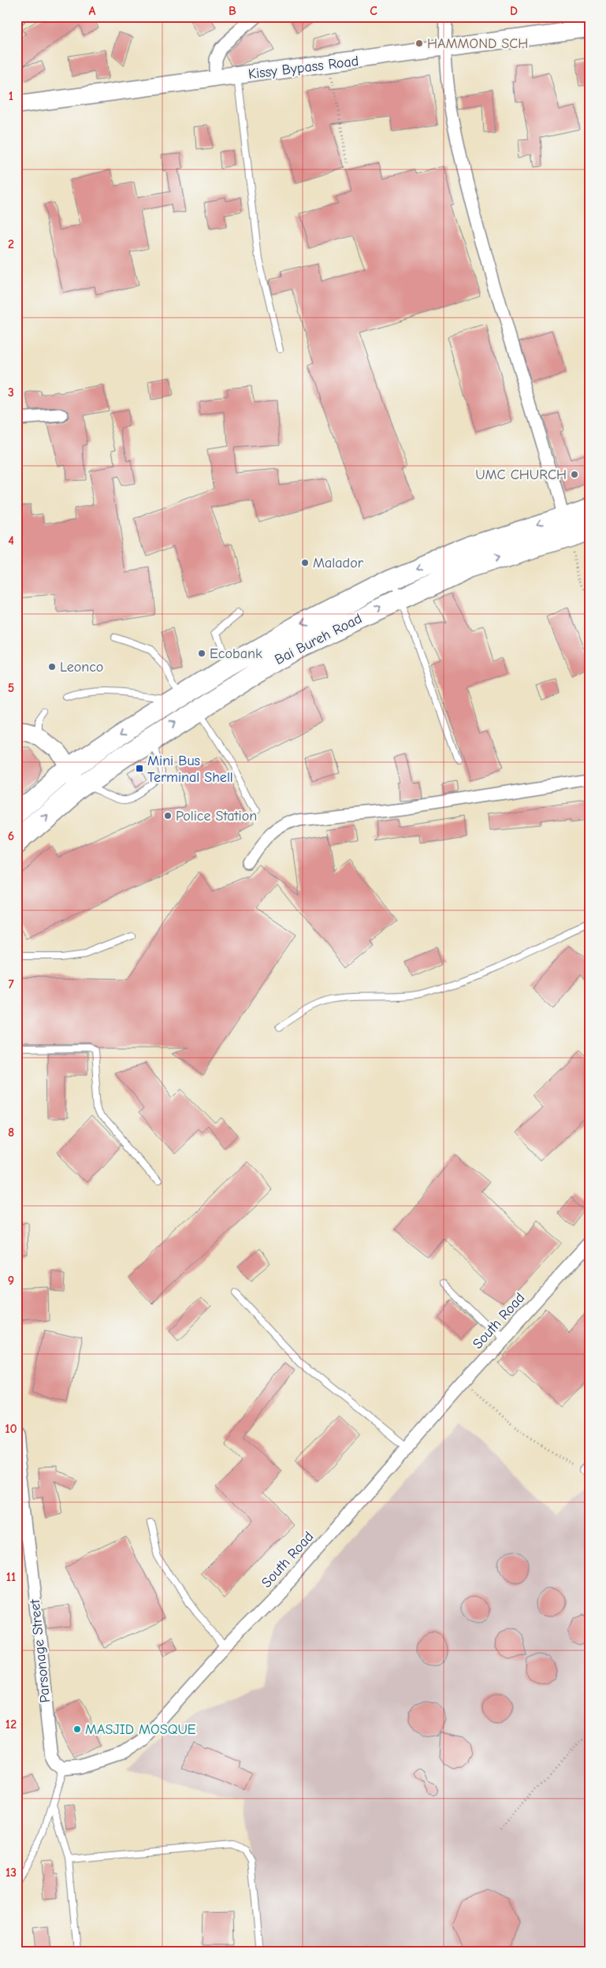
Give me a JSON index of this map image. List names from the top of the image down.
{
  "streets": {
    "highway": ["Bai Bureh Road"],
    "main road": ["Kissy Bypass Road"],
    "street": ["South Road", "Parsonage Street"]
  },
  "crossings": [
    ["South Road", "Parsonage Street"]
  ],
  "places": {
    "other": [
      "HAMMOND SCH",
      "UMC CHURCH",
      "Malador",
      "Ecobank",
      "Leonco",
      "Police Station",
      "MASJID MOSQUE"
    ],
    "transit": ["Mini Bus Terminal Shell"]
  },
  "grid": {
    "columns": [
      "A",
      "B",
      "C",
      "D"
    ],
    "rows": [
      "1",
      "2",
      "3",
      "4",
      "5",
      "6",
      "7",
      "8",
      "9",
      "10",
      "11",
      "12",
      "13"
    ]
  }
}
